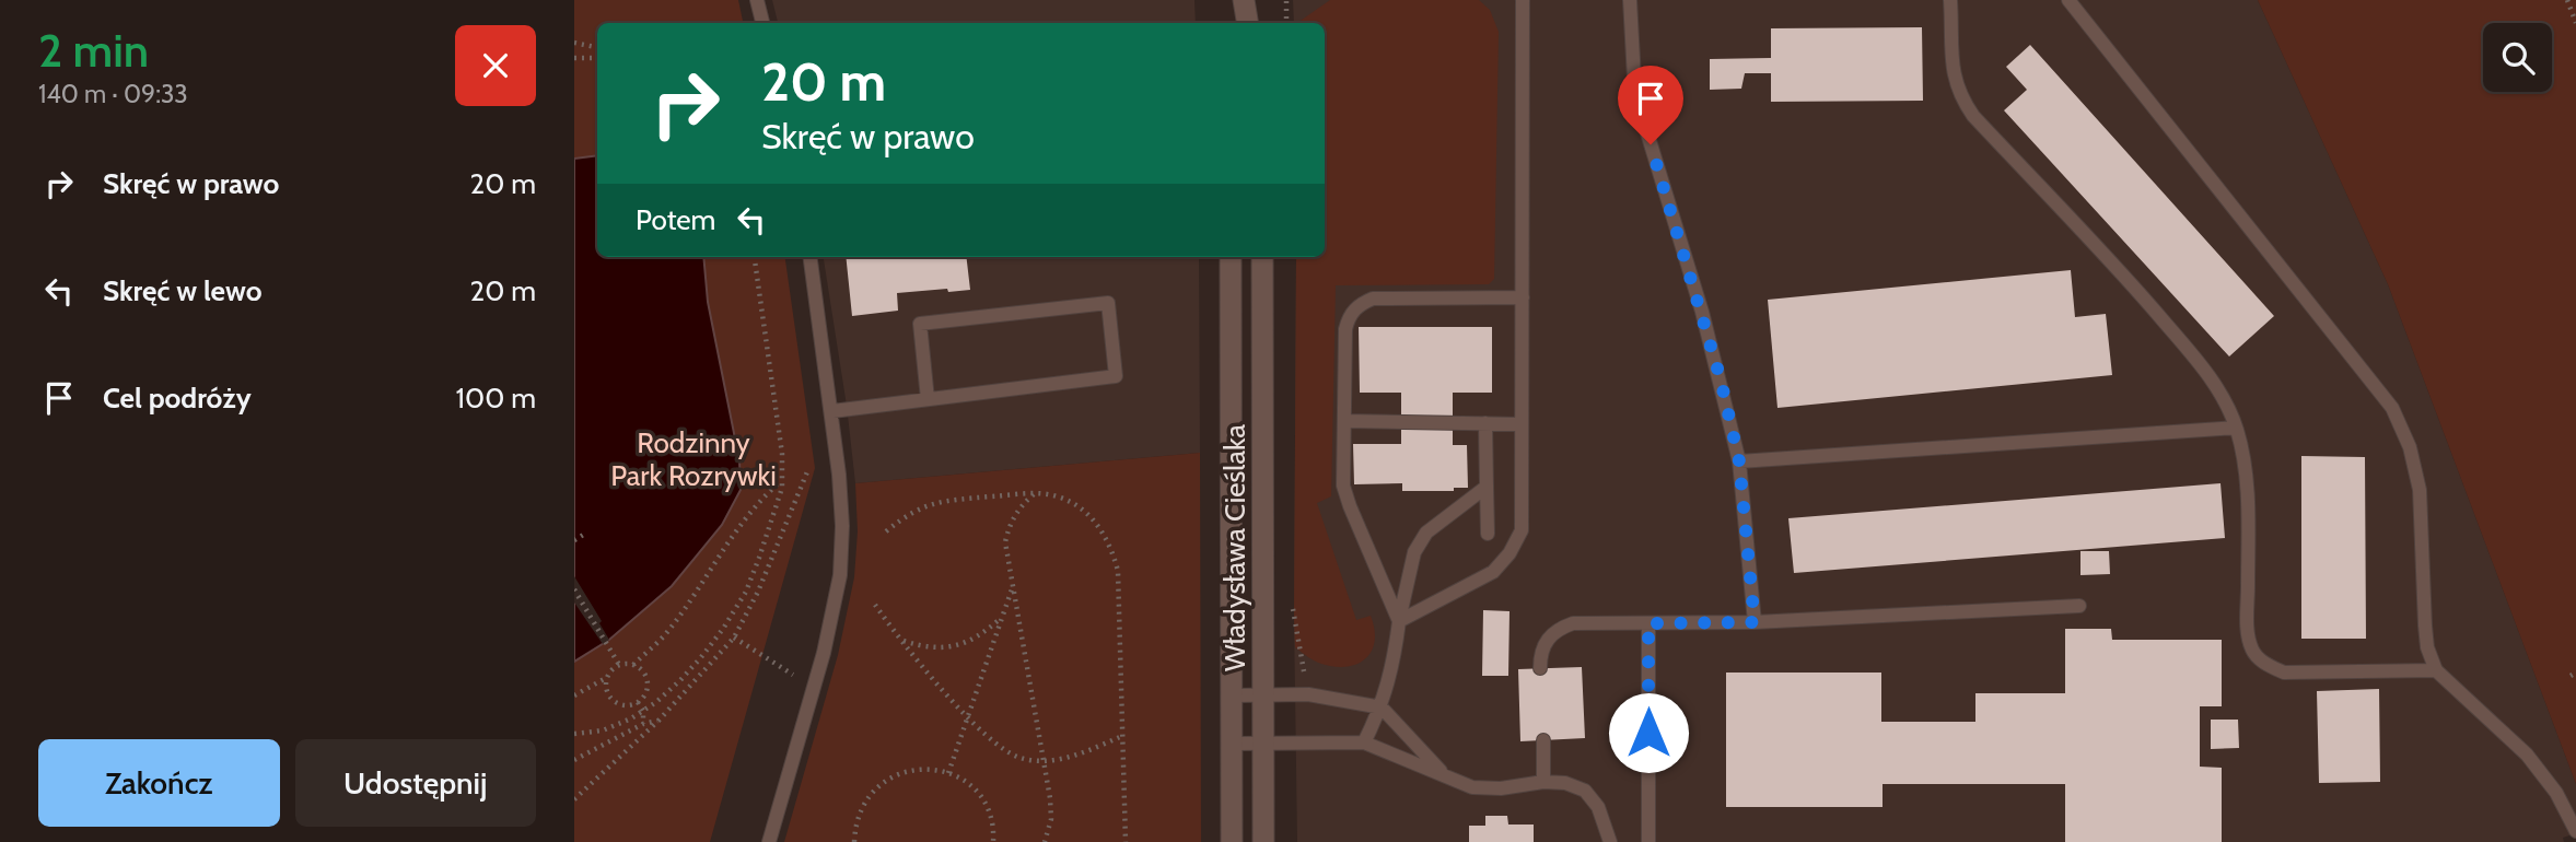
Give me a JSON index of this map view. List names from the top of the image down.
{
  "streets": {
    "street": ["Władysława Cieślaka"]
  },
  "parks": ["Rodzinny Park Rozrywki"],
  "page": {
    "heading": ["2 min", "140 m · 09:33"],
    "turn": ["20 m", "Skręć w prawo"],
    "list": [
      {
        "name": "Skręć w prawo",
        "value": "20 m"
      },
      {
        "name": "Skręć w lewo",
        "value": "20 m"
      },
      {
        "name": "Cel podróży",
        "value": "100 m"
      }
    ],
    "then": "Potem",
    "buttons": ["Zakończ", "Udostępnij"]
  }
}
